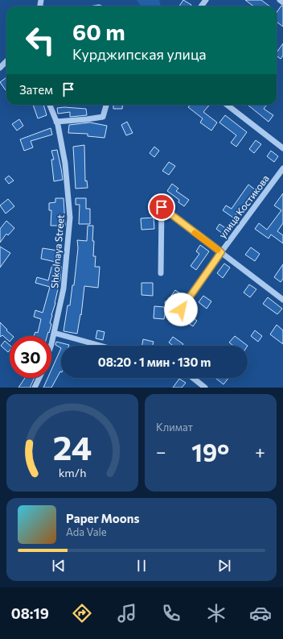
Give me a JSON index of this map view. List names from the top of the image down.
{
  "streets": {
    "street": ["улица Костикова", "Shkolnaya Street"]
  },
  "page": {
    "turn": ["60 m", "Курджипская улица"],
    "then": "Затем",
    "limit": "30",
    "trip": "08:20 · 1 мин · 130 m",
    "tile": "Климат",
    "heat": ["−", "19°", "+"],
    "song": ["Paper Moons", "Ada Vale"],
    "tabs": "08:19",
    "gauge": ["24", "km/h"]
  }
}
